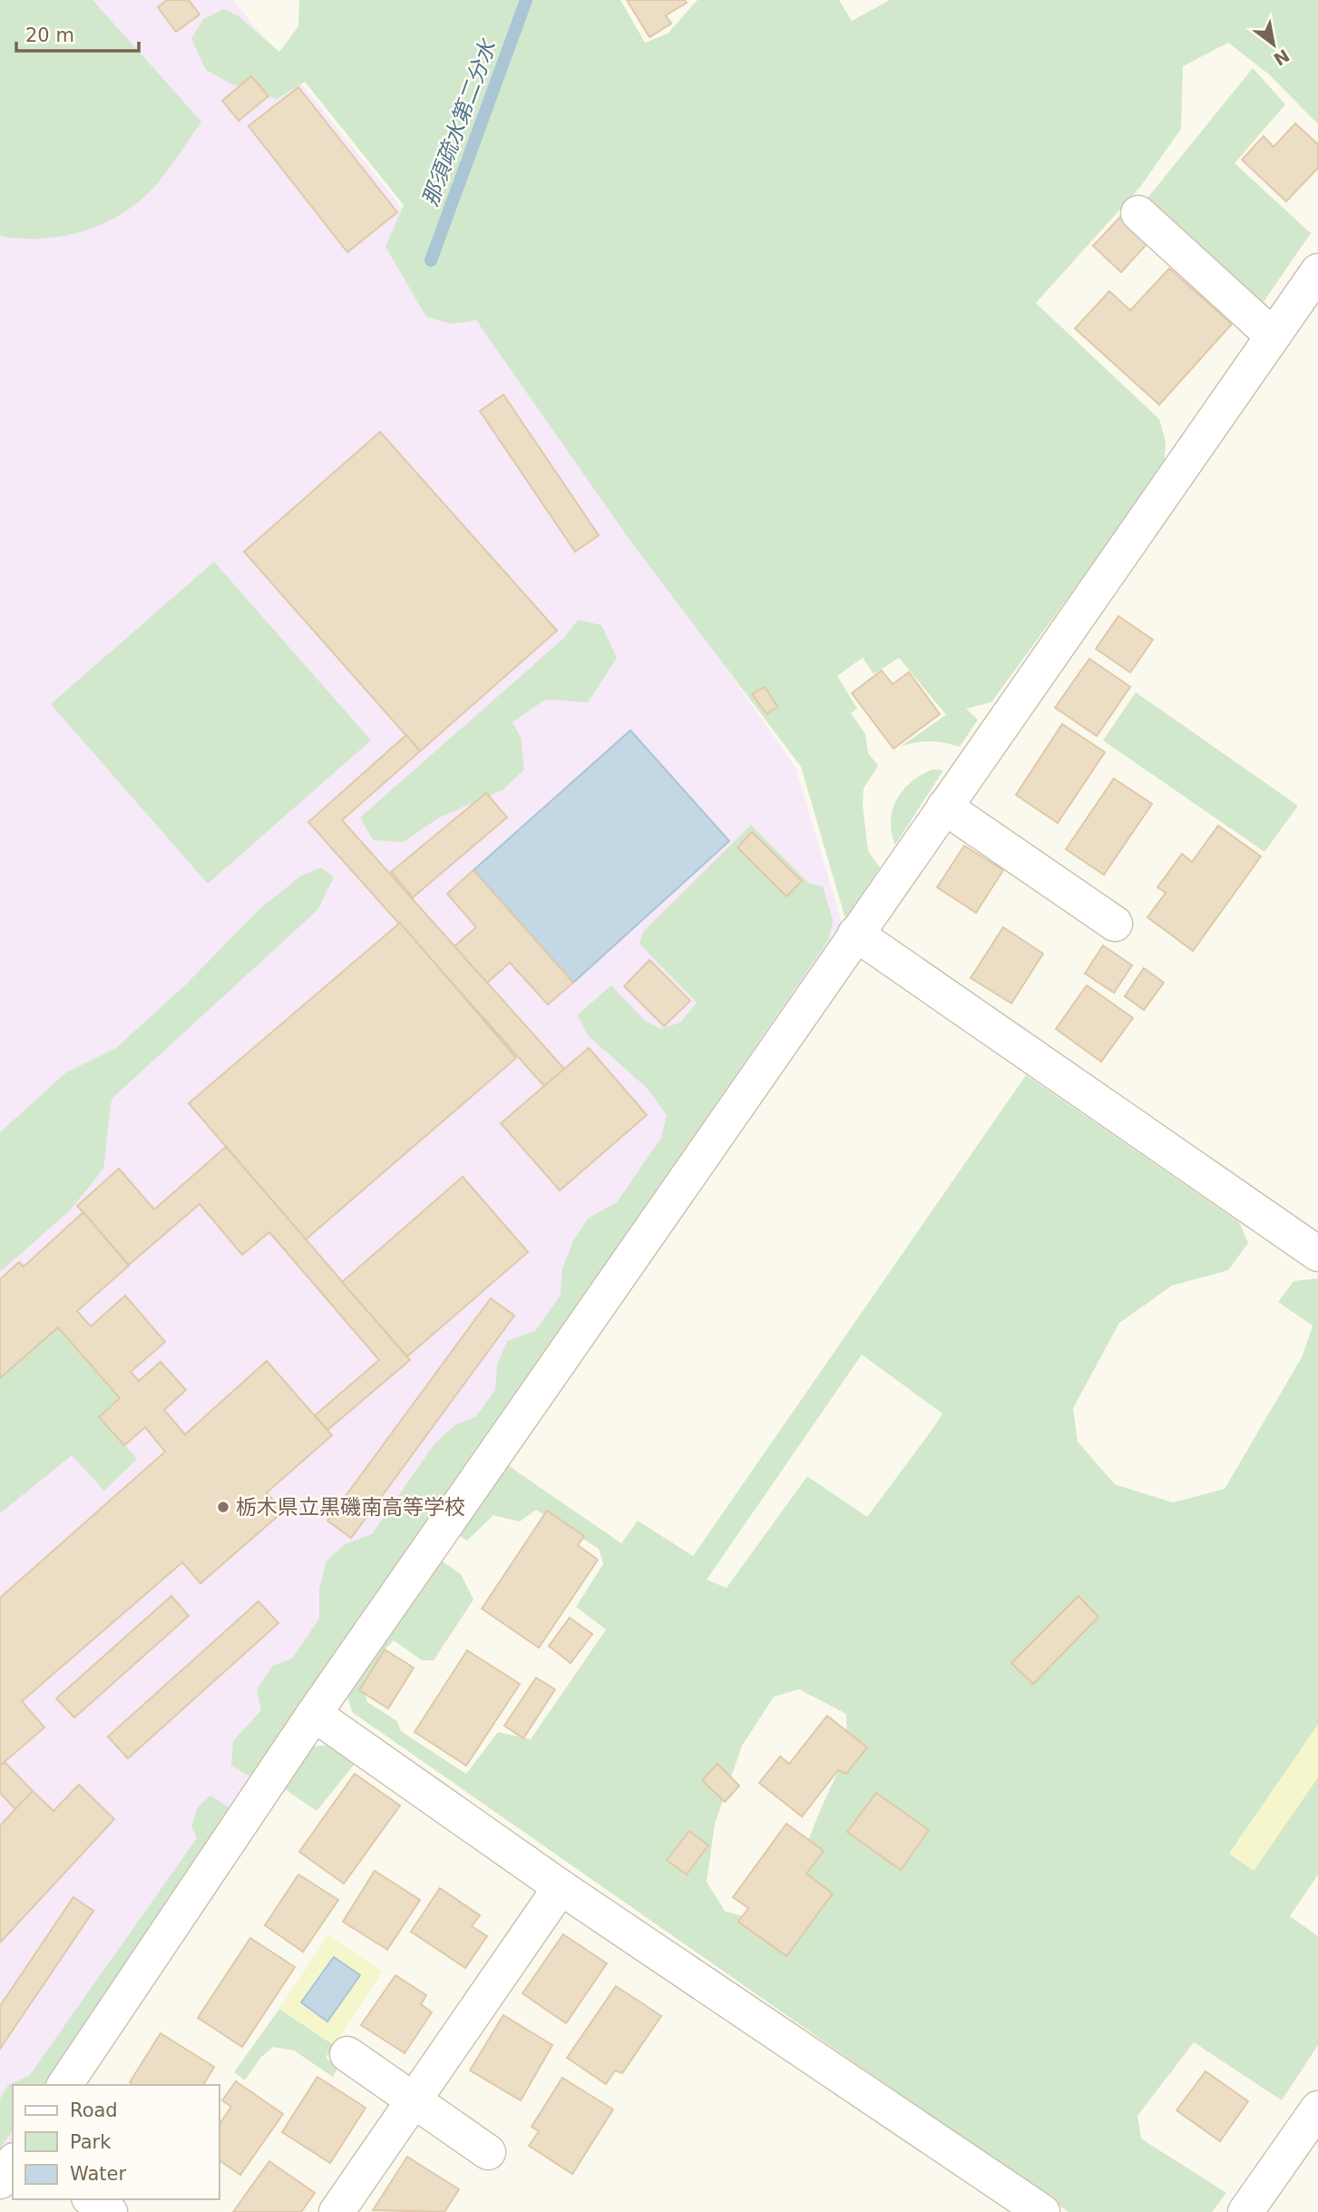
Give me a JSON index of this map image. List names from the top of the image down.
{
  "water": ["那須疏水第二分水"],
  "places": ["栃木県立黒磯南高等学校"],
  "legend": ["Road", "Park", "Water"],
  "scale_bar": "20 m",
  "north": "bottom right"
}
